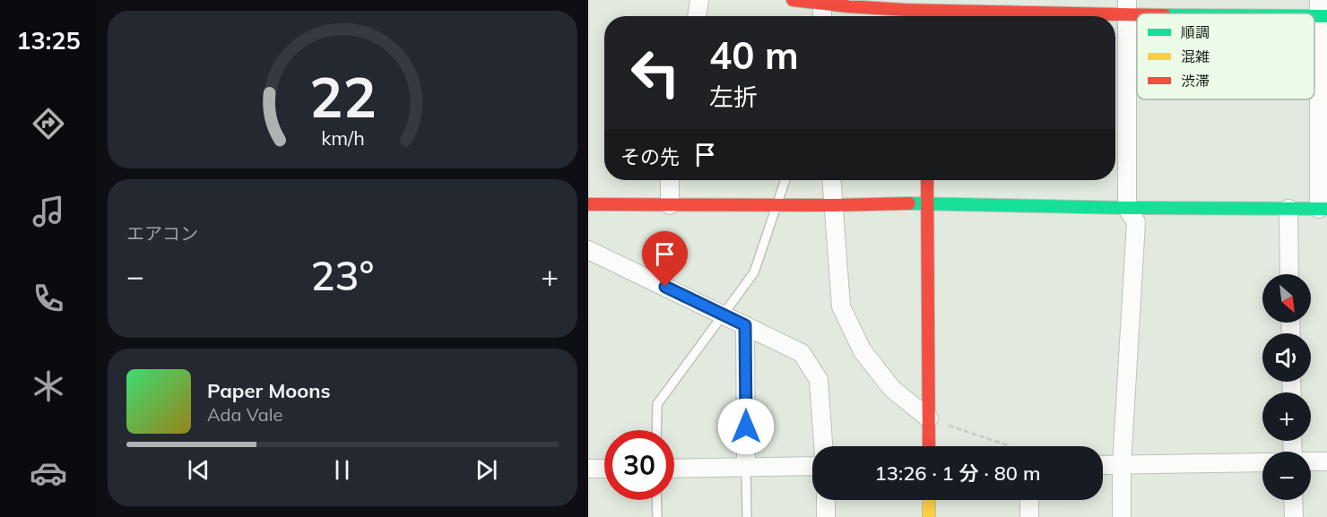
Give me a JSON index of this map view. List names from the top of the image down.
{
  "legend": ["順調", "混雑", "渋滞"],
  "north": "bottom right",
  "page": {
    "tabs": "13:25",
    "turn": ["40 m", "左折"],
    "then": "その先",
    "tile": "エアコン",
    "heat": ["−", "23°", "+"],
    "map_buttons": ["+", "−"],
    "song": ["Paper Moons", "Ada Vale"],
    "limit": "30",
    "trip": "13:26 · 1 分 · 80 m",
    "gauge": ["22", "km/h"]
  }
}
